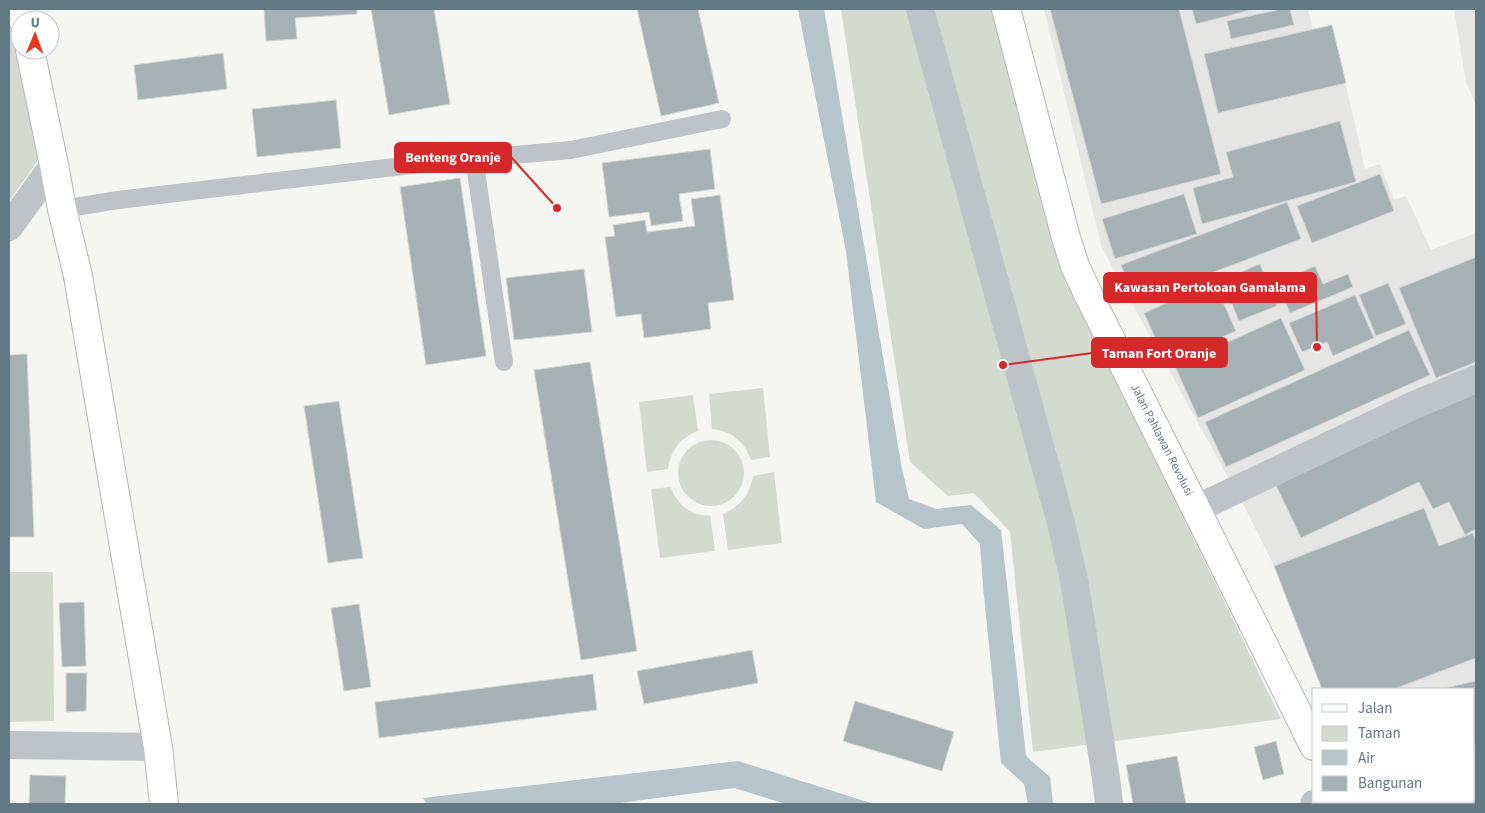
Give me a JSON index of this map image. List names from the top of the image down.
{
  "streets": {
    "main road": ["Jalan Pahlawan Revolusi"]
  },
  "places": ["Benteng Oranje", "Kawasan Pertokoan Gamalama", "Taman Fort Oranje"],
  "legend": [
    "Jalan",
    "Taman",
    "Air",
    "Bangunan"
  ],
  "north": "top"
}
